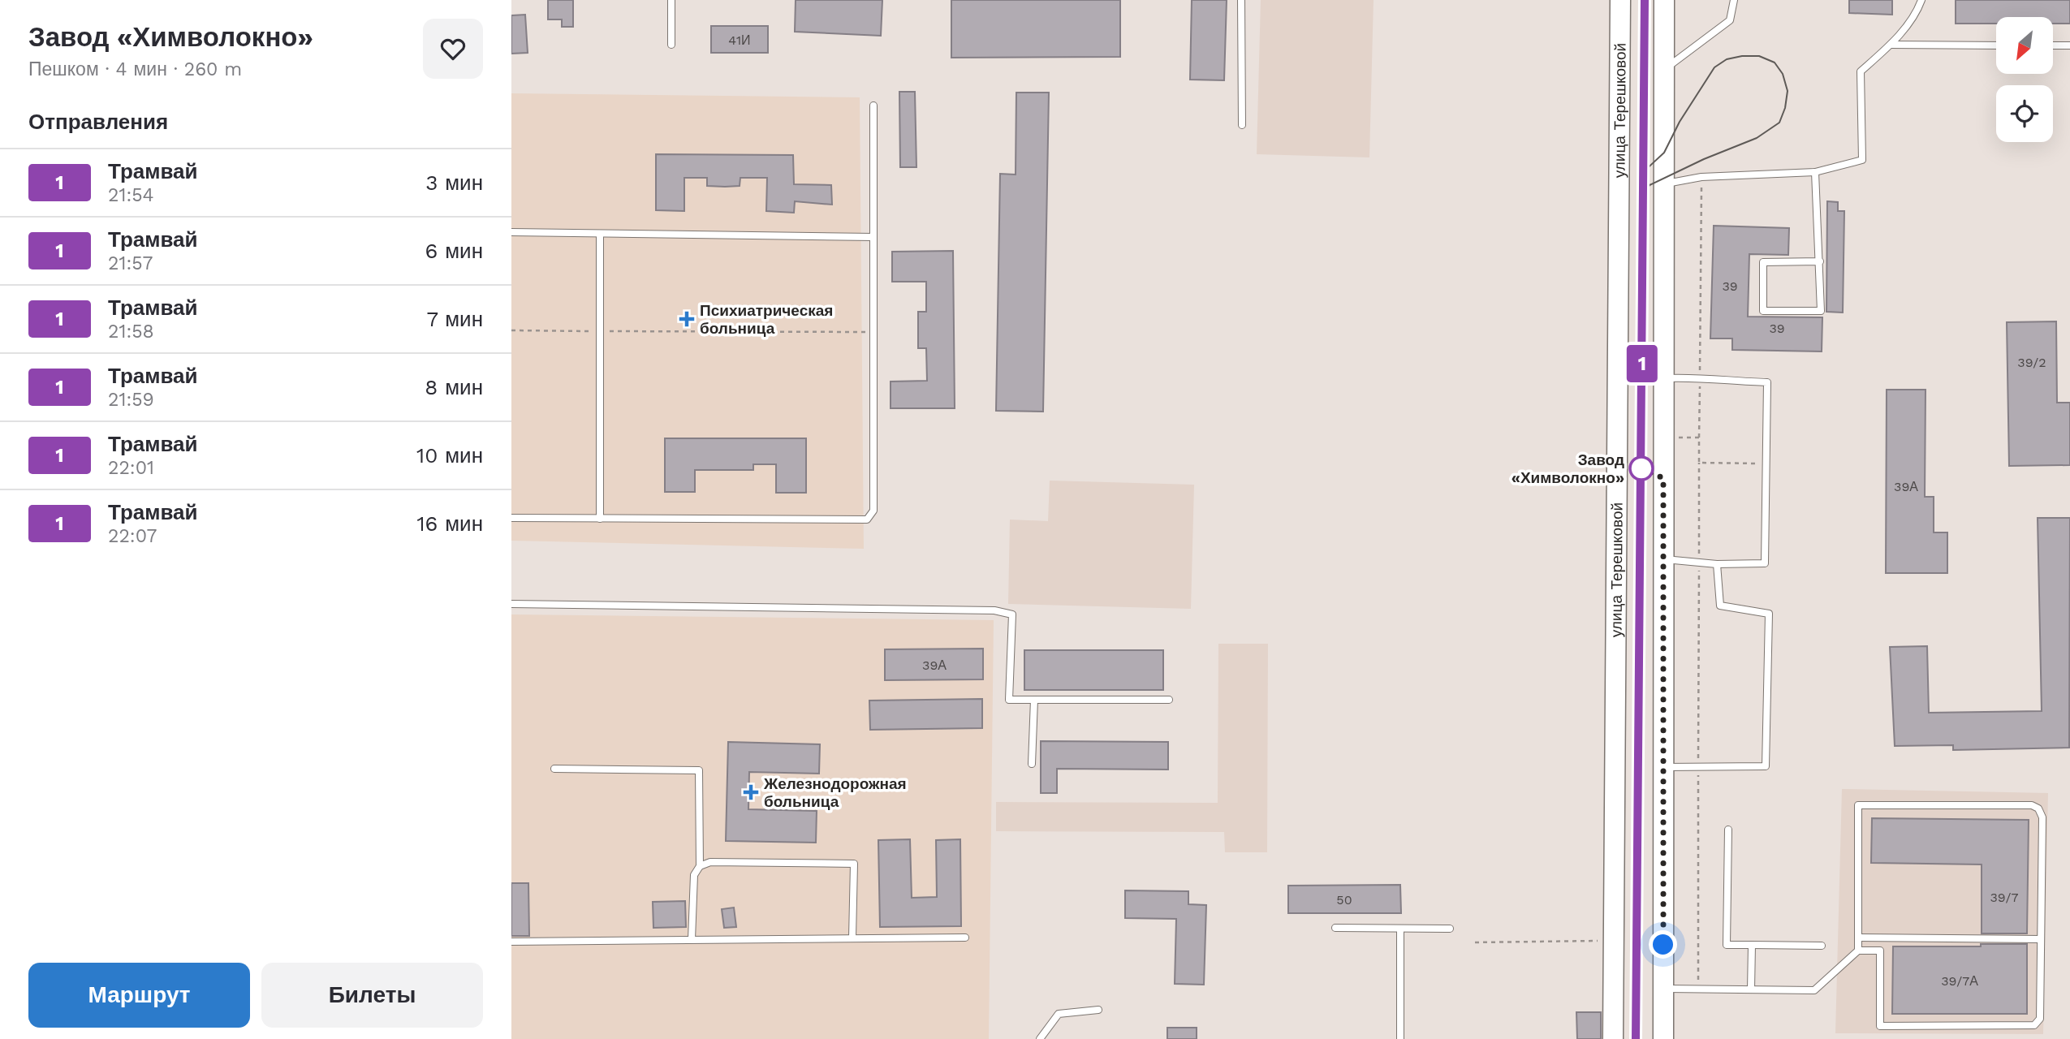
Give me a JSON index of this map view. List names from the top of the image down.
{
  "streets": {
    "main road": ["улица Терешковой"]
  },
  "places": {
    "health": ["Психиатрическая больница", "Железнодорожная больница"],
    "other": ["Завод «Химволокно»"]
  },
  "lines": ["tram line 1"],
  "house_numbers": [
    "41И",
    "39",
    "39",
    "39/2",
    "39А",
    "39А",
    "39/7",
    "50",
    "39/7А"
  ],
  "north": "bottom left",
  "page": {
    "heading": [
      ["Завод «Химволокно»", "Пешком · 4 мин · 260 m"],
      "Отправления"
    ],
    "on_map": "1",
    "list": [
      {
        "mark": "1",
        "name": "Трамвай",
        "note": "21:54",
        "value": "3 мин"
      },
      {
        "mark": "1",
        "name": "Трамвай",
        "note": "21:57",
        "value": "6 мин"
      },
      {
        "mark": "1",
        "name": "Трамвай",
        "note": "21:58",
        "value": "7 мин"
      },
      {
        "mark": "1",
        "name": "Трамвай",
        "note": "21:59",
        "value": "8 мин"
      },
      {
        "mark": "1",
        "name": "Трамвай",
        "note": "22:01",
        "value": "10 мин"
      },
      {
        "mark": "1",
        "name": "Трамвай",
        "note": "22:07",
        "value": "16 мин"
      }
    ],
    "buttons": ["Маршрут", "Билеты"]
  }
}
